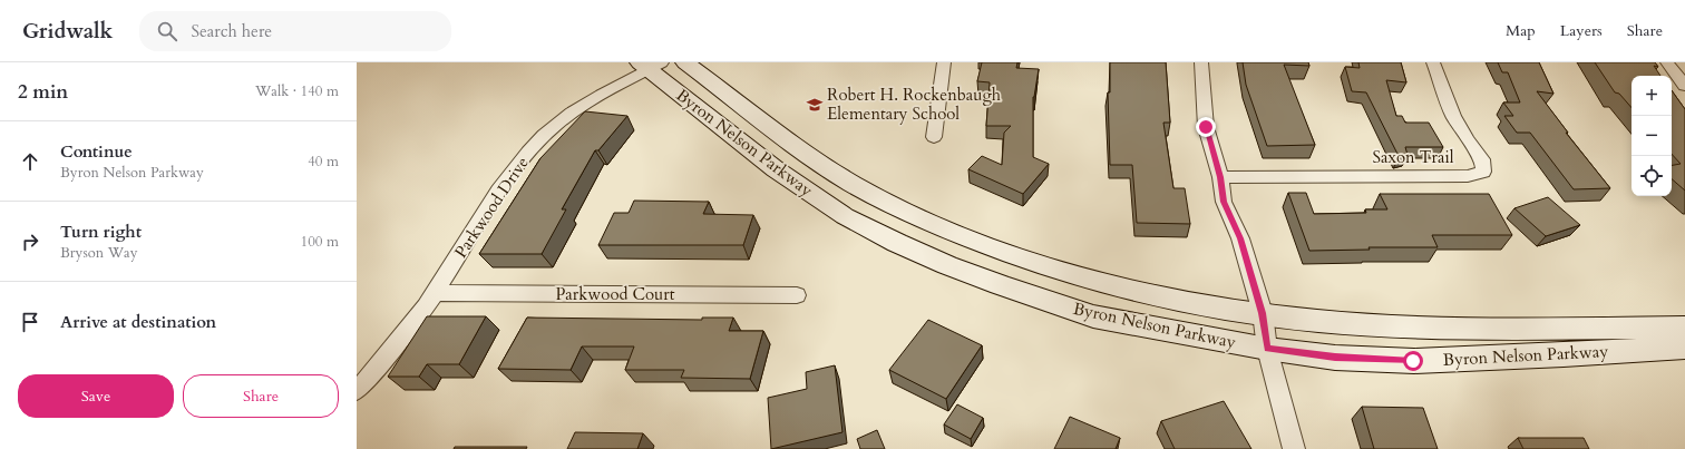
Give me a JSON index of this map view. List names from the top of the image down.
{
  "streets": {
    "street": [
      "Byron Nelson Parkway",
      "Saxon Trail",
      "Parkwood Drive",
      "Parkwood Court"
    ]
  },
  "crossings": [
    ["Byron Nelson Parkway", "Parkwood Drive"],
    ["Parkwood Drive", "Parkwood Court"]
  ],
  "places": {
    "school or university": ["Robert H. Rockenbaugh Elementary School"]
  },
  "page": {
    "header": "Gridwalk",
    "search": "Search here",
    "nav": ["Map", "Layers", "Share"],
    "heading": ["2 min", "Walk · 140 m"],
    "map_buttons": ["+", "−"],
    "list": [
      ["Continue", "Byron Nelson Parkway", "40 m"],
      ["Turn right", "Bryson Way", "100 m"],
      "Arrive at destination"
    ],
    "buttons": ["Save", "Share"]
  }
}
